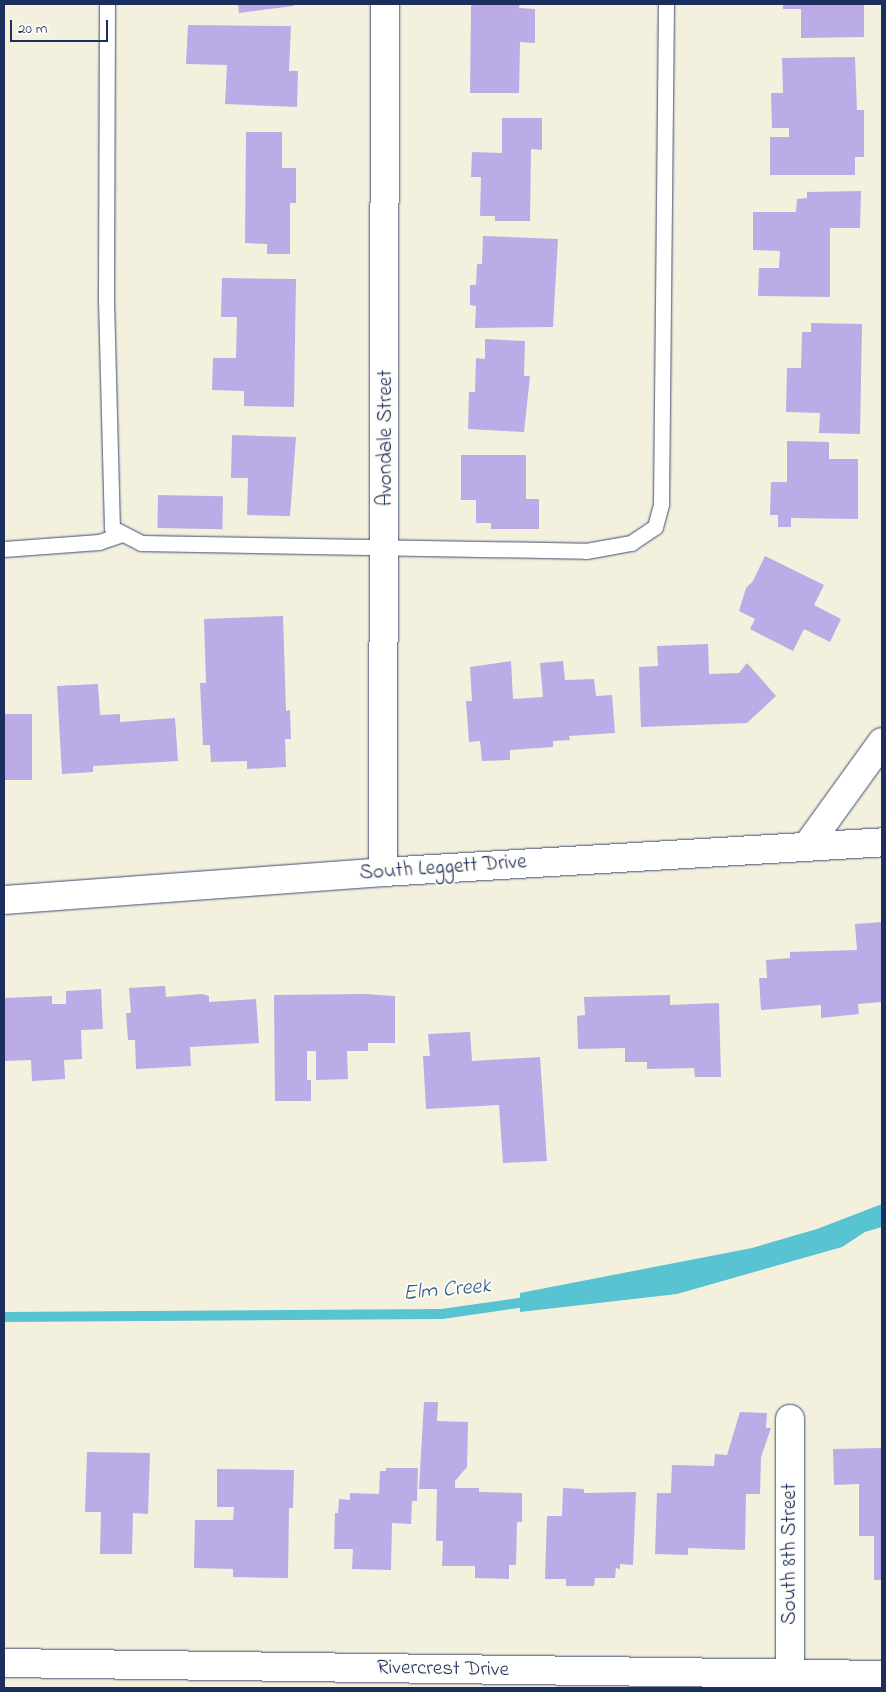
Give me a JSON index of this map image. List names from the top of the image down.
{
  "streets": {
    "street": [
      "Avondale Street",
      "South Leggett Drive",
      "South 8th Street",
      "Rivercrest Drive"
    ]
  },
  "crossings": [
    ["Avondale Street", "South Leggett Drive"],
    ["South 8th Street", "Rivercrest Drive"]
  ],
  "water": ["Elm Creek"],
  "scale_bar": "20 m"
}
